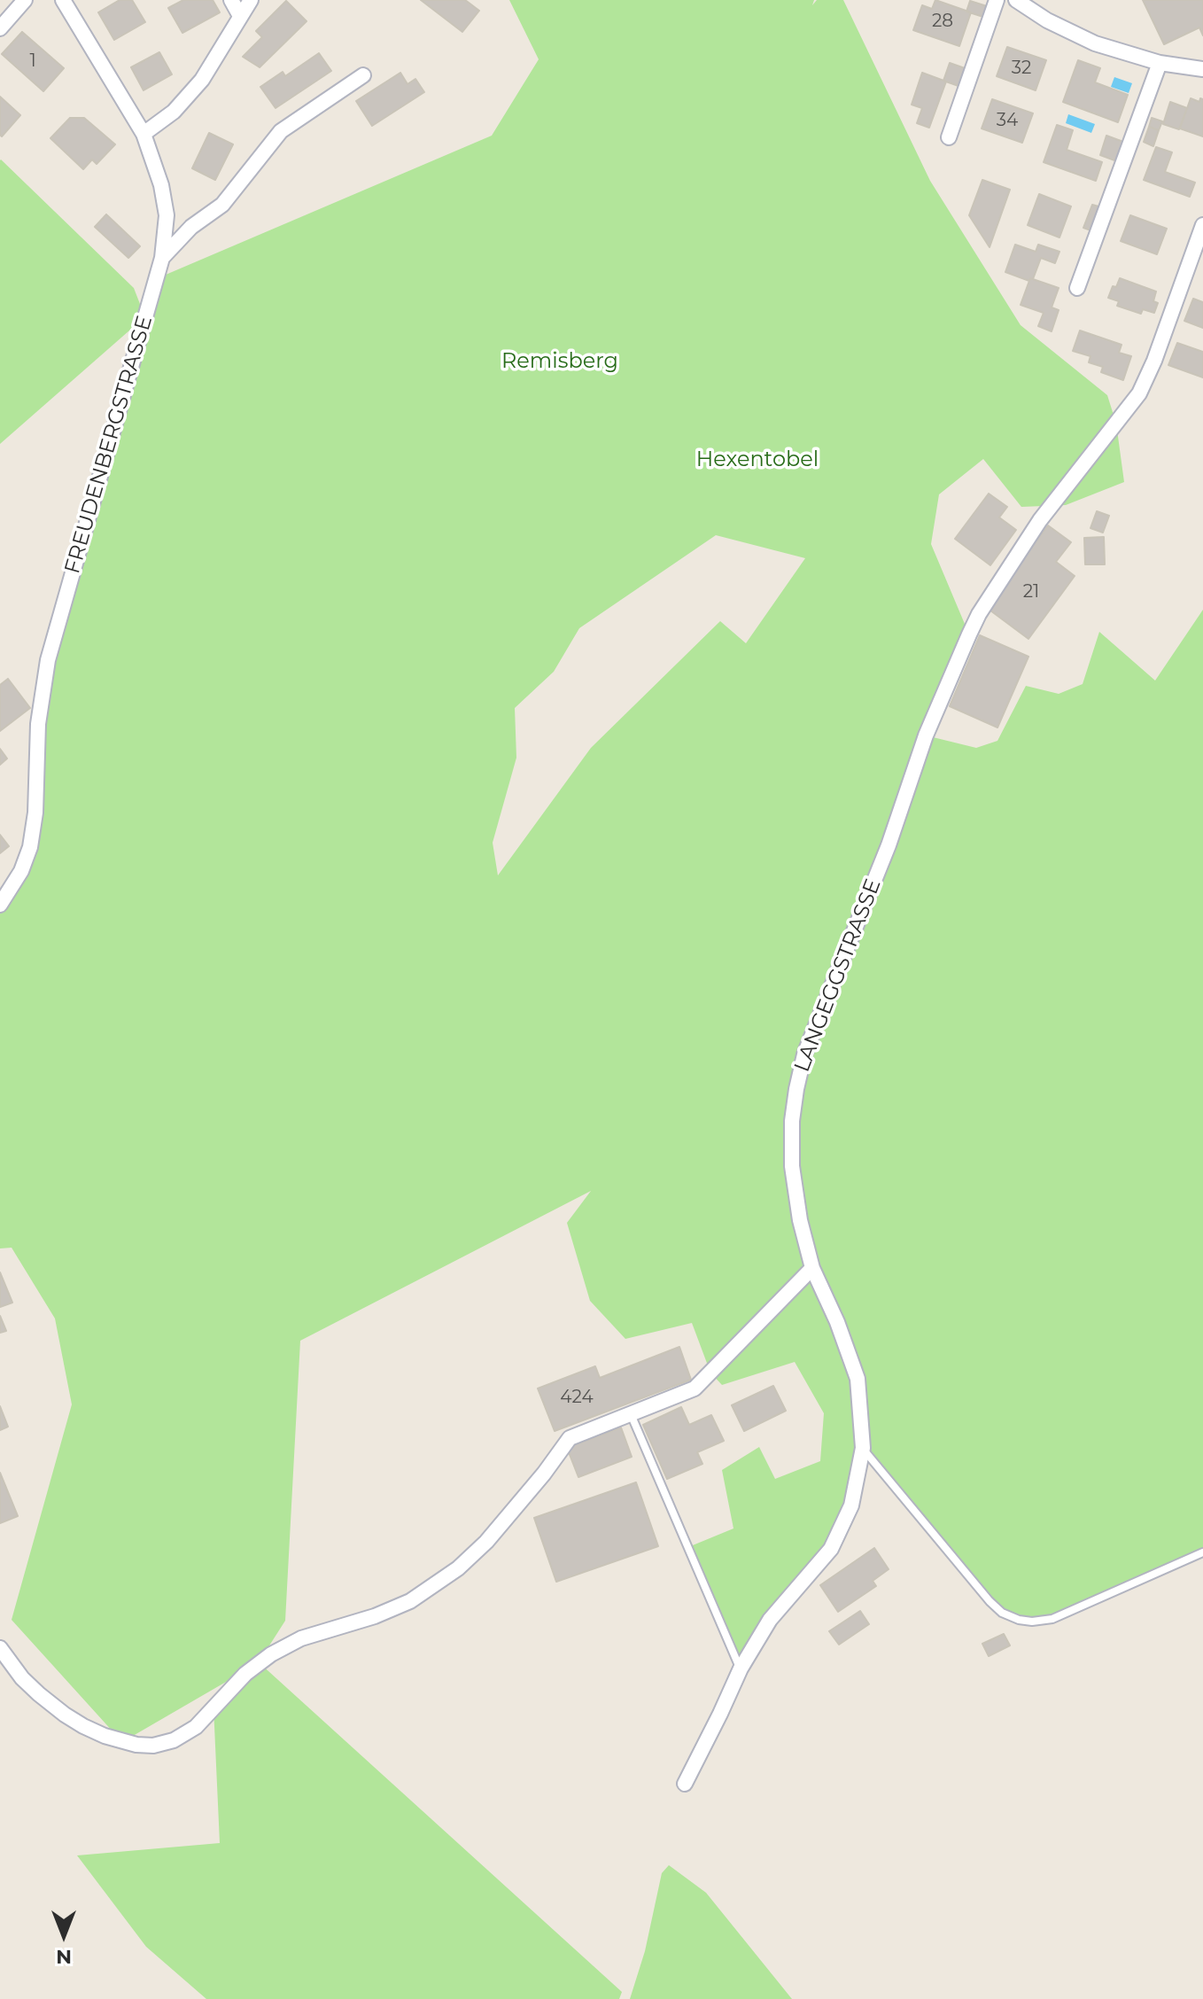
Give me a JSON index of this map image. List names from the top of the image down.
{
  "streets": {
    "street": ["FREUDENBERGSTRASSE", "LANGEGGSTRASSE"]
  },
  "parks": ["Remisberg", "Hexentobel"],
  "house_numbers": [
    "28",
    "1",
    "32",
    "34",
    "21",
    "424"
  ],
  "north": "bottom"
}
